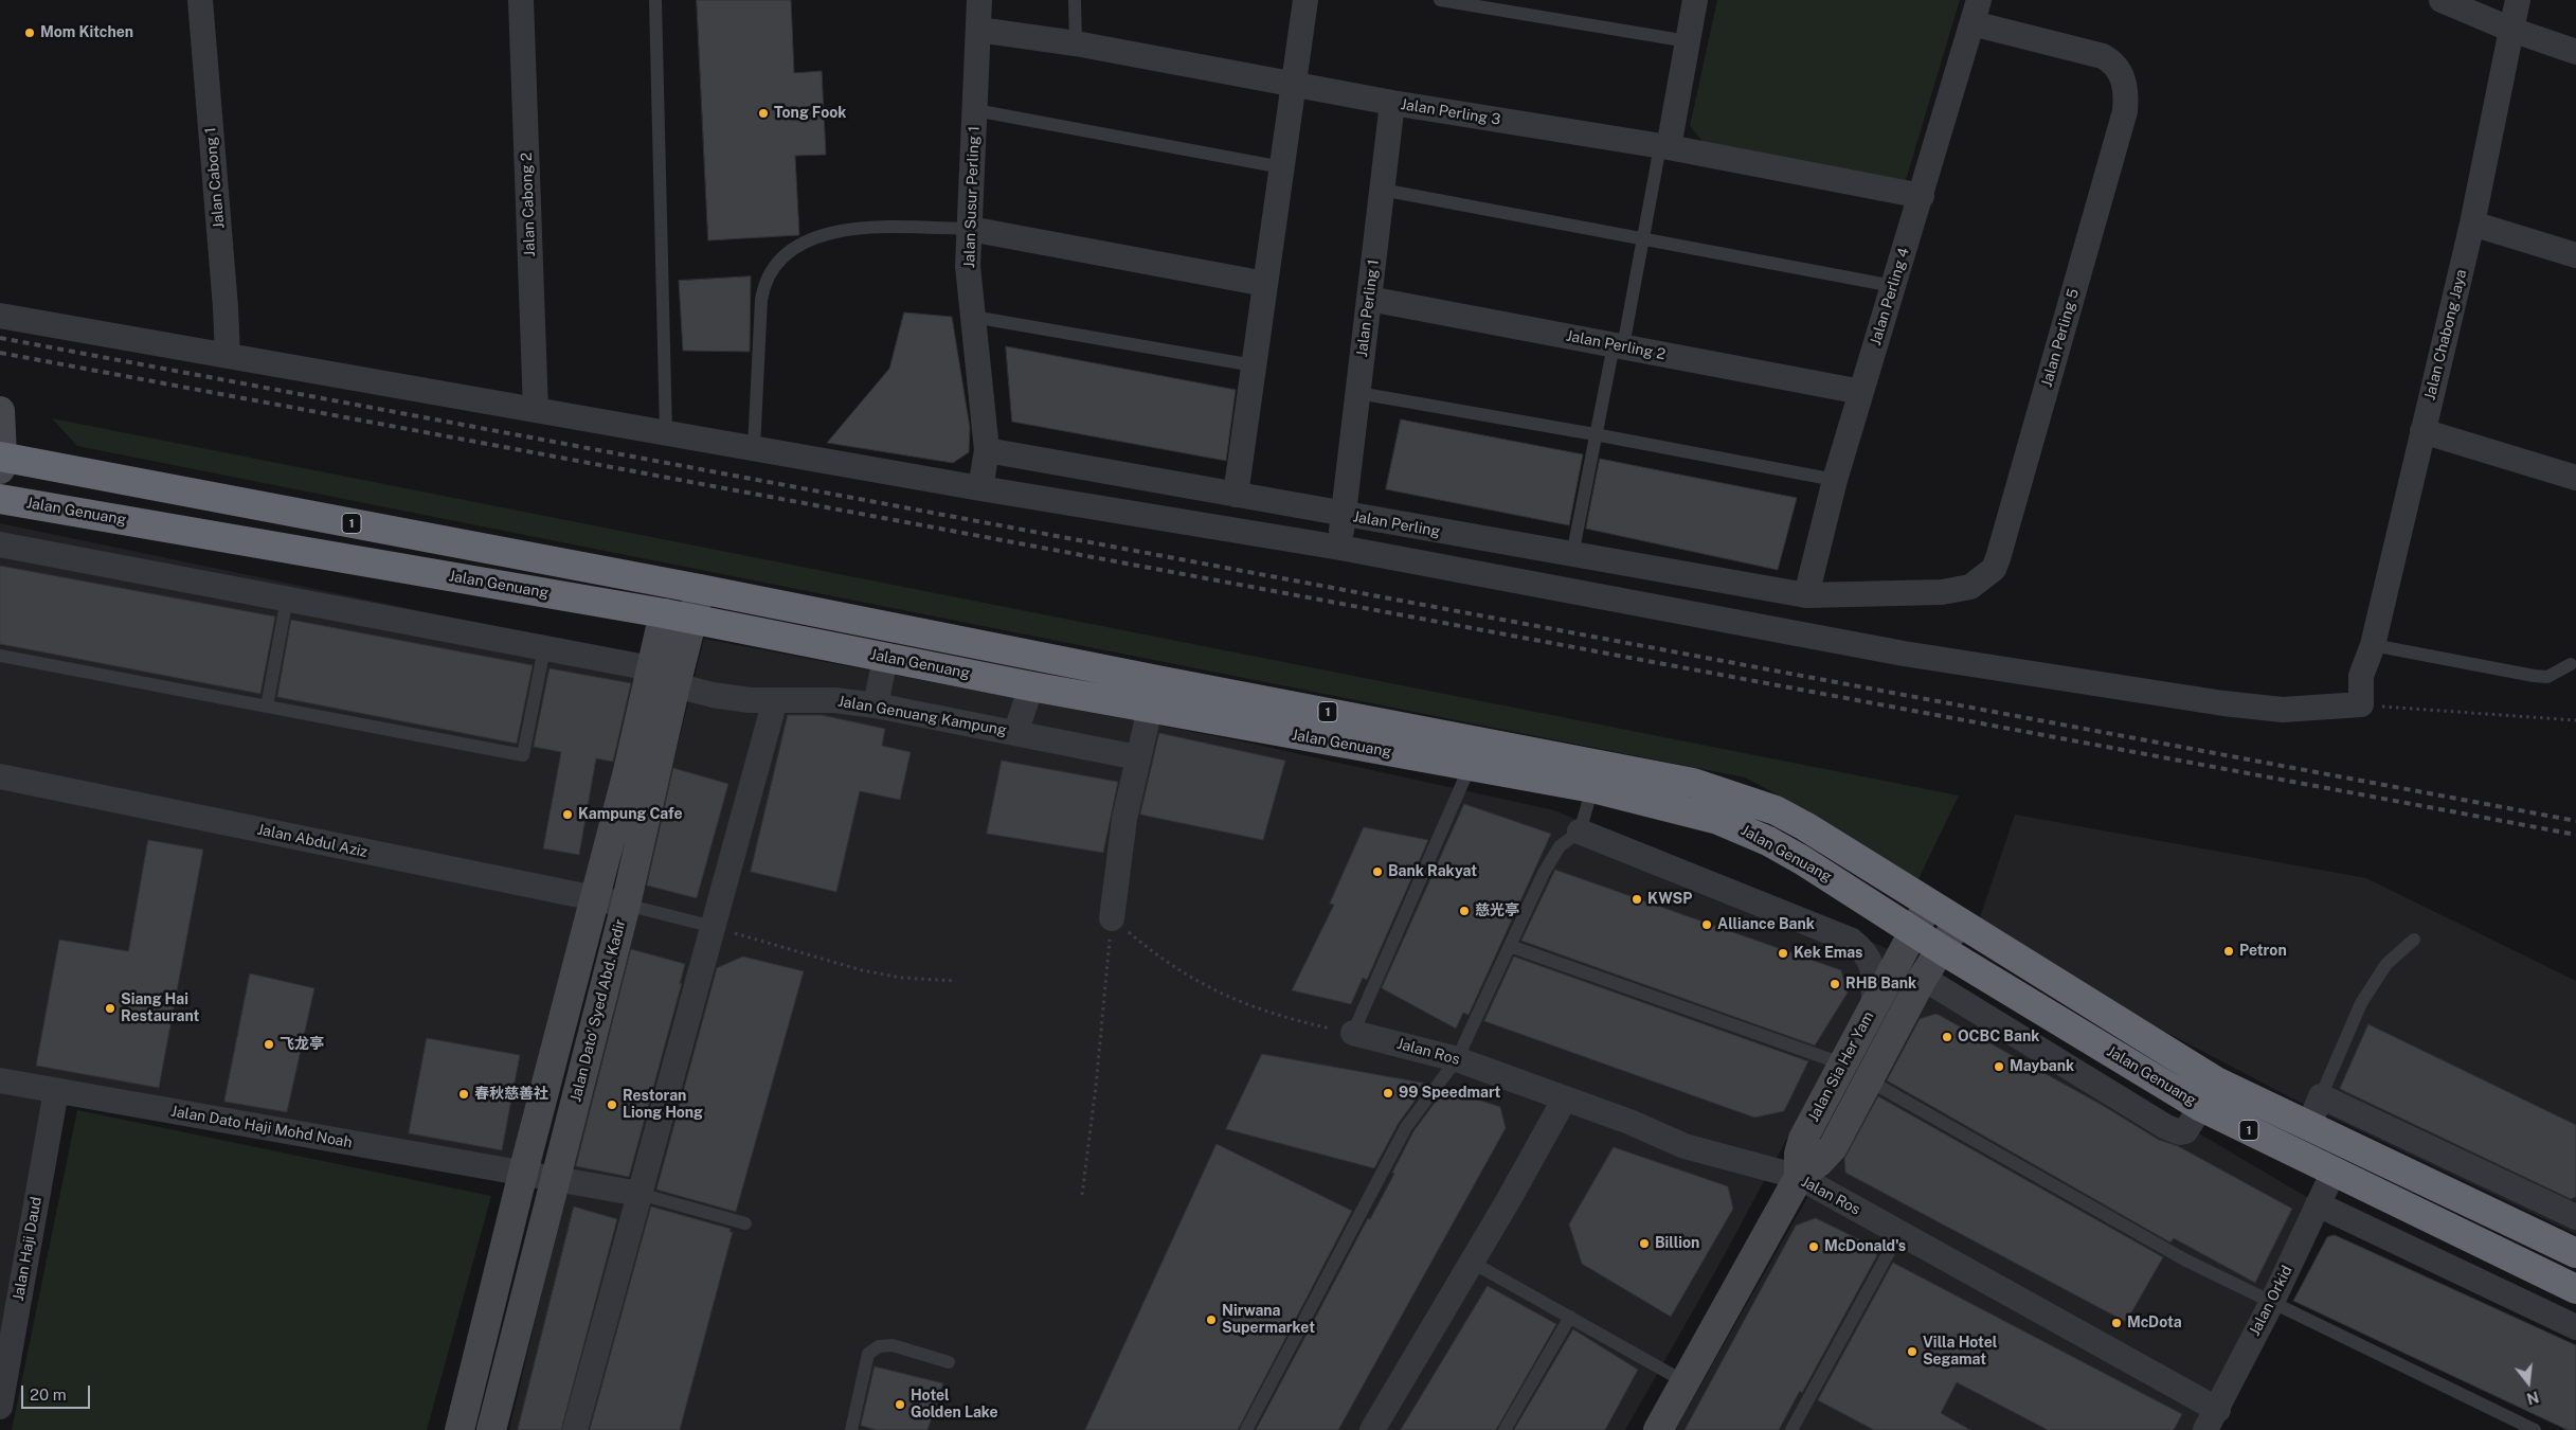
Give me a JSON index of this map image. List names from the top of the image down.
{
  "streets": {
    "highway": ["Jalan Genuang", "1"],
    "street": [
      "Jalan Perling 3",
      "Jalan Cabong 1",
      "Jalan Susur Perling 1",
      "Jalan Cabong 2",
      "Jalan Perling 4",
      "Jalan Perling 1",
      "Jalan Chabong Jaya",
      "Jalan Perling 5",
      "Jalan Perling 2",
      "Jalan Perling",
      "Jalan Genuang Kampung",
      "Jalan Abdul Aziz",
      "Jalan Dato' Syed Abd. Kadir",
      "Jalan Ros",
      "Jalan Sia Her Yam",
      "Jalan Dato Haji Mohd Noah",
      "Jalan Haji Daud",
      "Jalan Orkid"
    ]
  },
  "crossings": [
    ["Jalan Perling 3", "Jalan Susur Perling 1"],
    ["Jalan Perling 3", "Jalan Perling 4"],
    ["Jalan Perling 3", "Jalan Perling 1"],
    ["Jalan Susur Perling 1", "Jalan Perling"],
    ["Jalan Perling 4", "Jalan Perling 5"],
    ["Jalan Perling 4", "Jalan Perling 2"],
    ["Jalan Perling 4", "Jalan Perling"],
    ["Jalan Perling 1", "Jalan Perling 2"],
    ["Jalan Perling 1", "Jalan Perling"],
    ["Jalan Perling 5", "Jalan Perling"],
    ["Jalan Genuang", "Jalan Dato' Syed Abd. Kadir"],
    ["Jalan Genuang", "Jalan Sia Her Yam"],
    ["Jalan Genuang", "Jalan Orkid"],
    ["Jalan Genuang Kampung", "Jalan Dato' Syed Abd. Kadir"],
    ["Jalan Abdul Aziz", "Jalan Dato' Syed Abd. Kadir"],
    ["Jalan Dato' Syed Abd. Kadir", "Jalan Dato Haji Mohd Noah"],
    ["Jalan Ros", "Jalan Sia Her Yam"],
    ["Jalan Ros", "Jalan Orkid"],
    ["Jalan Dato Haji Mohd Noah", "Jalan Haji Daud"]
  ],
  "places": [
    "Mom Kitchen",
    "Tong Fook",
    "Kampung Cafe",
    "Bank Rakyat",
    "KWSP",
    "慈光亭",
    "Alliance Bank",
    "Petron",
    "Kek Emas",
    "RHB Bank",
    "Siang Hai Restaurant",
    "OCBC Bank",
    "飞龙亭",
    "Maybank",
    "99 Speedmart",
    "春秋慈善社",
    "Restoran Liong Hong",
    "Billion",
    "McDonald's",
    "Nirwana Supermarket",
    "McDota",
    "Villa Hotel Segamat",
    "Hotel Golden Lake"
  ],
  "scale_bar": "20 m",
  "north": "bottom"
}
